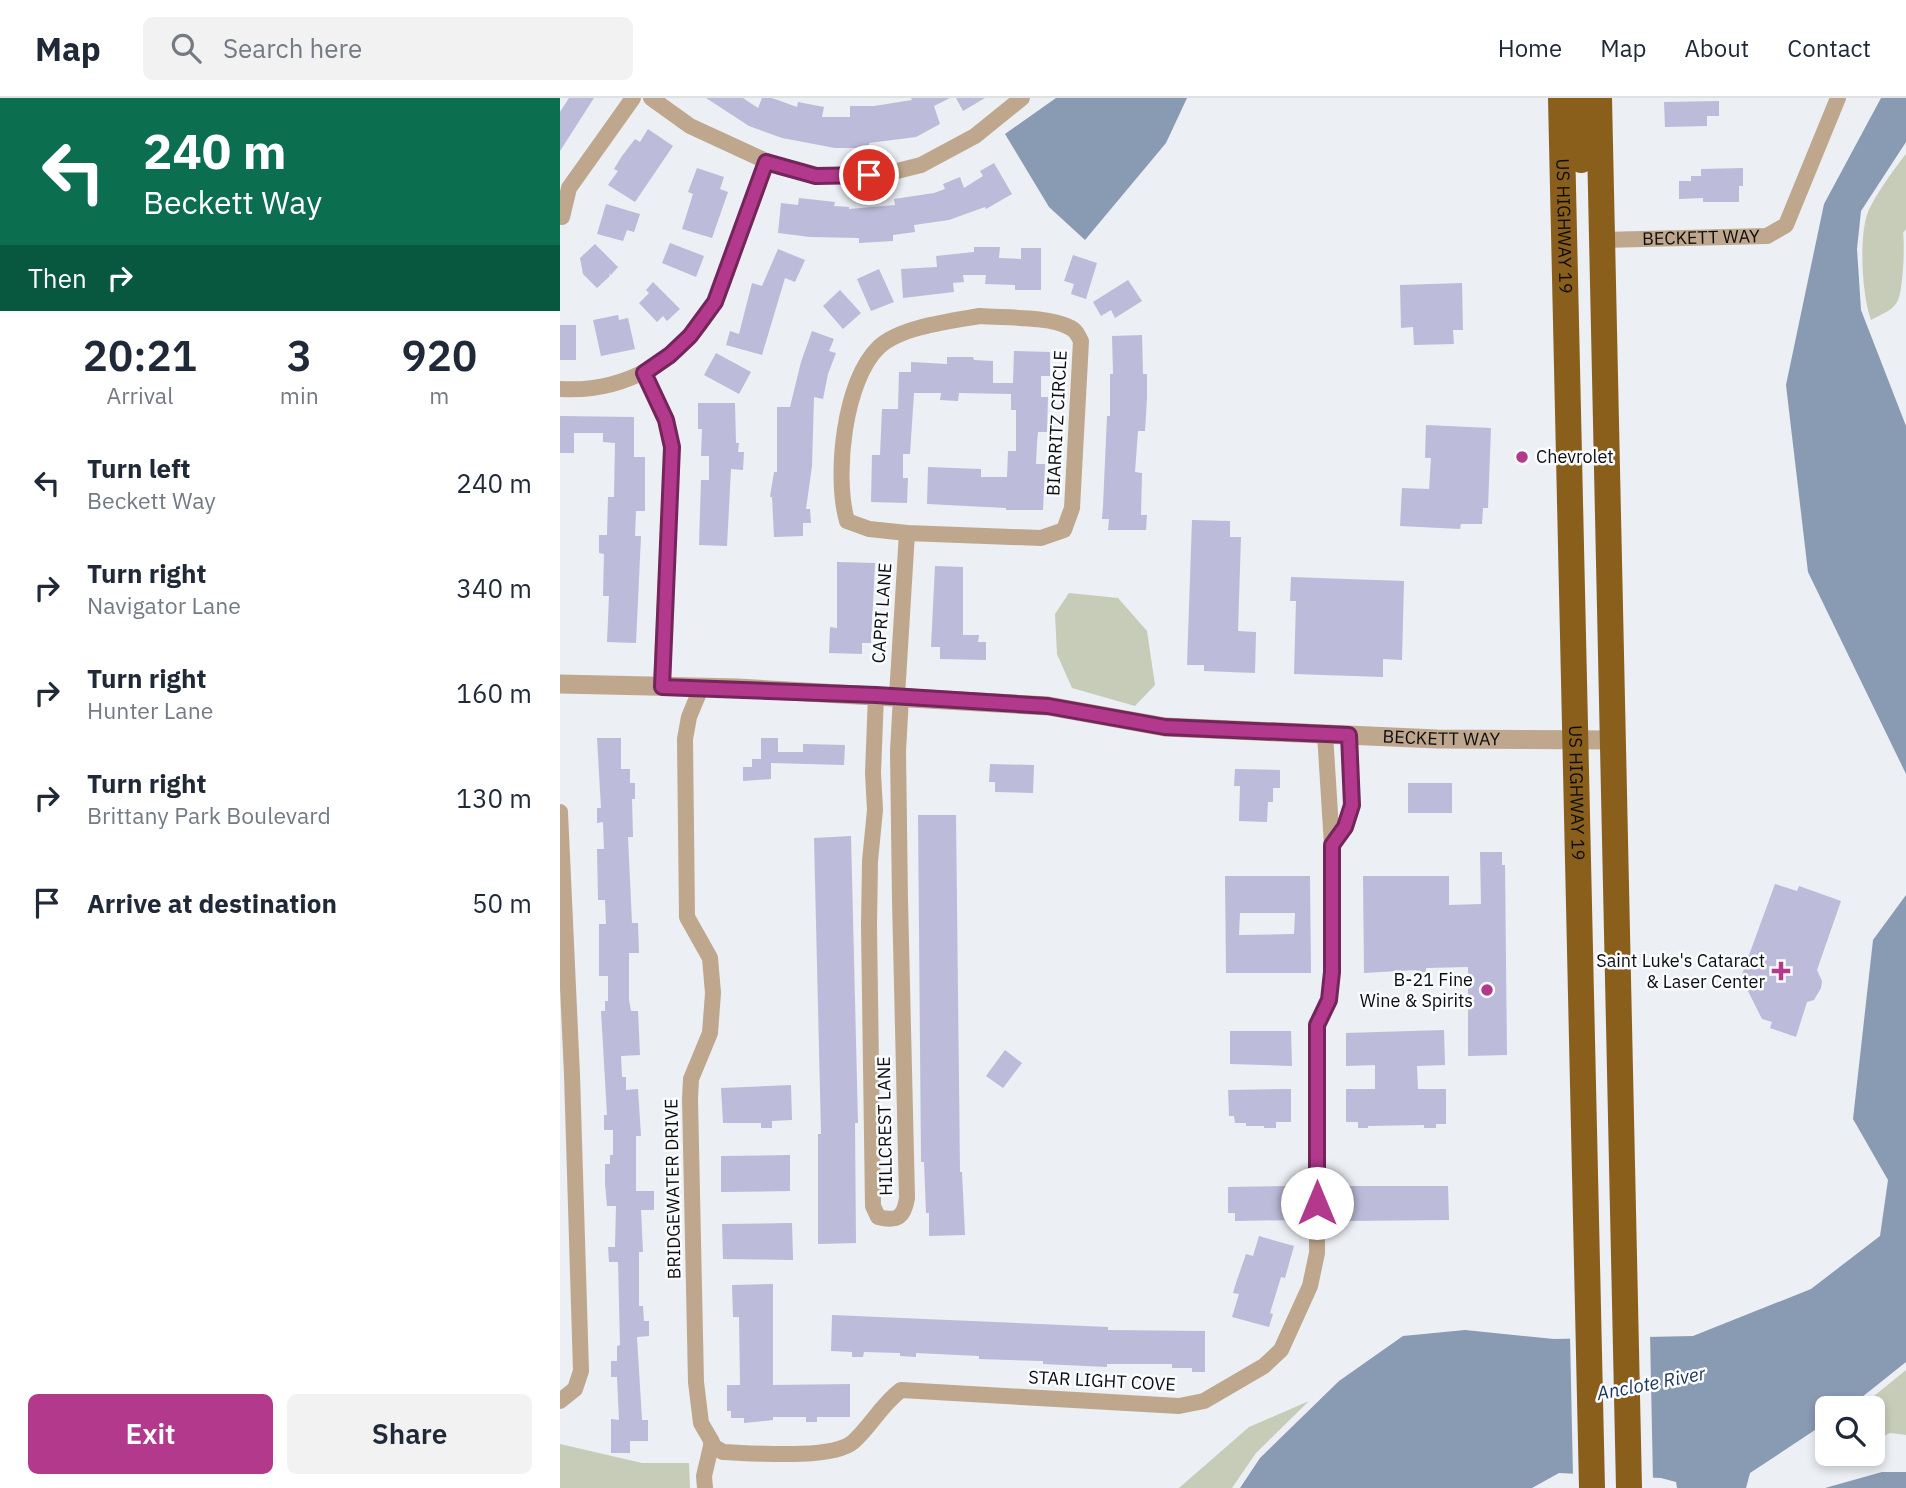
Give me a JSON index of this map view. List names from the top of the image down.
{
  "streets": {
    "highway": ["US HIGHWAY 19"],
    "street": [
      "BECKETT WAY",
      "BIARRITZ CIRCLE",
      "CAPRI LANE",
      "HILLCREST LANE",
      "BRIDGEWATER DRIVE",
      "STAR LIGHT COVE"
    ]
  },
  "crossings": [
    ["US HIGHWAY 19", "BECKETT WAY"],
    ["BECKETT WAY", "CAPRI LANE"],
    ["BECKETT WAY", "HILLCREST LANE"],
    ["BECKETT WAY", "BRIDGEWATER DRIVE"],
    ["BECKETT WAY", "STAR LIGHT COVE"],
    ["BIARRITZ CIRCLE", "CAPRI LANE"],
    ["CAPRI LANE", "HILLCREST LANE"],
    ["BRIDGEWATER DRIVE", "STAR LIGHT COVE"]
  ],
  "water": ["Anclote River"],
  "places": {
    "other": ["Chevrolet", "B-21 Fine Wine & Spirits"],
    "health": ["Saint Luke's Cataract & Laser Center"]
  },
  "page": {
    "header": "Map",
    "search": "Search here",
    "nav": [
      "Home",
      "Map",
      "About",
      "Contact"
    ],
    "turn": ["240 m", "Beckett Way"],
    "then": "Then",
    "eta": [
      "20:21",
      "Arrival",
      "3",
      "min",
      "920",
      "m"
    ],
    "list": [
      {
        "name": "Turn left",
        "note": "Beckett Way",
        "value": "240 m"
      },
      {
        "name": "Turn right",
        "note": "Navigator Lane",
        "value": "340 m"
      },
      {
        "name": "Turn right",
        "note": "Hunter Lane",
        "value": "160 m"
      },
      {
        "name": "Turn right",
        "note": "Brittany Park Boulevard",
        "value": "130 m"
      },
      {
        "name": "Arrive at destination",
        "value": "50 m"
      }
    ],
    "buttons": ["Exit", "Share"]
  }
}
